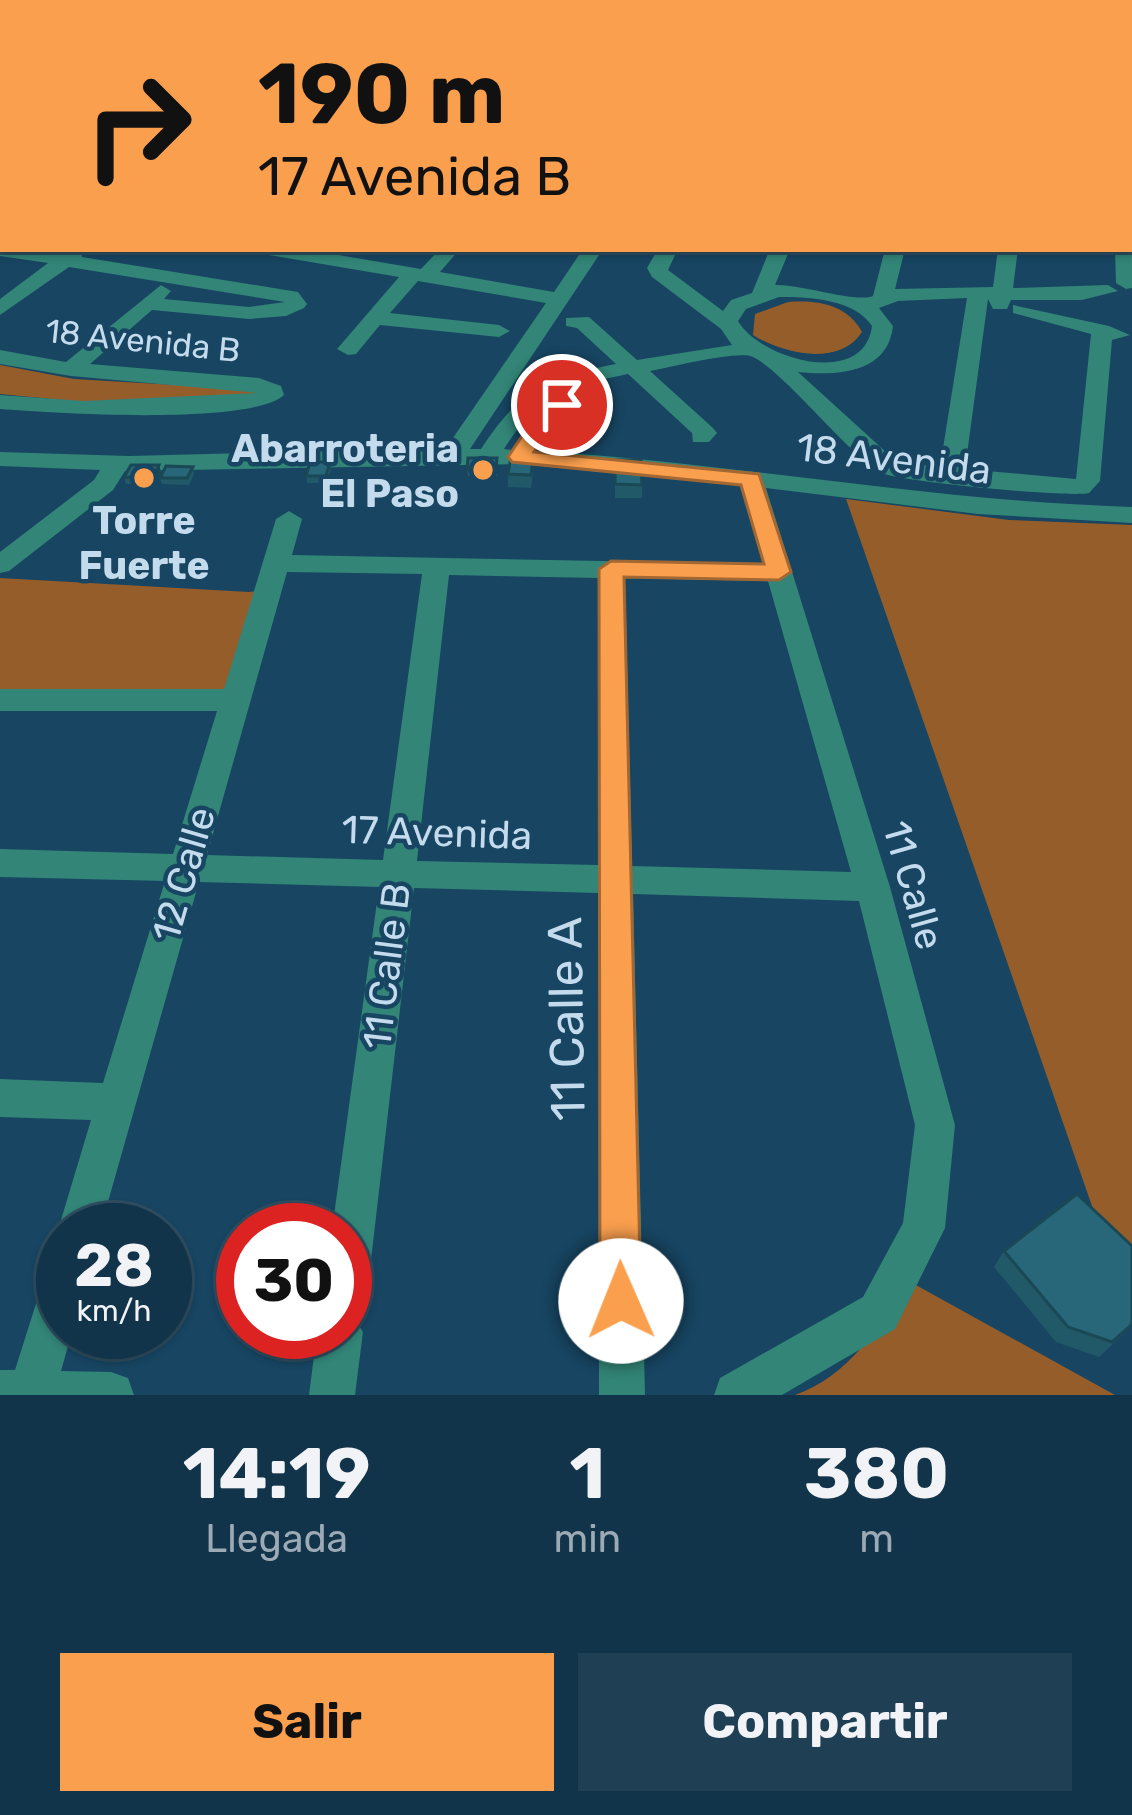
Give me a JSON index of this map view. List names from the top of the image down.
{
  "streets": {
    "street": [
      "18 Avenida B",
      "18 Avenida",
      "17 Avenida",
      "12 Calle",
      "11 Calle",
      "11 Calle B",
      "11 Calle A"
    ]
  },
  "crossings": [
    ["18 Avenida", "11 Calle"],
    ["17 Avenida", "12 Calle"],
    ["17 Avenida", "11 Calle"],
    ["17 Avenida", "11 Calle B"],
    ["17 Avenida", "11 Calle A"]
  ],
  "places": ["Abarroteria El Paso", "Torre Fuerte"],
  "page": {
    "turn": ["190 m", "17 Avenida B"],
    "speed": "28 km/h",
    "limit": "30",
    "eta": [
      "14:19",
      "Llegada",
      "1",
      "min",
      "380",
      "m"
    ],
    "buttons": ["Salir", "Compartir"]
  }
}
